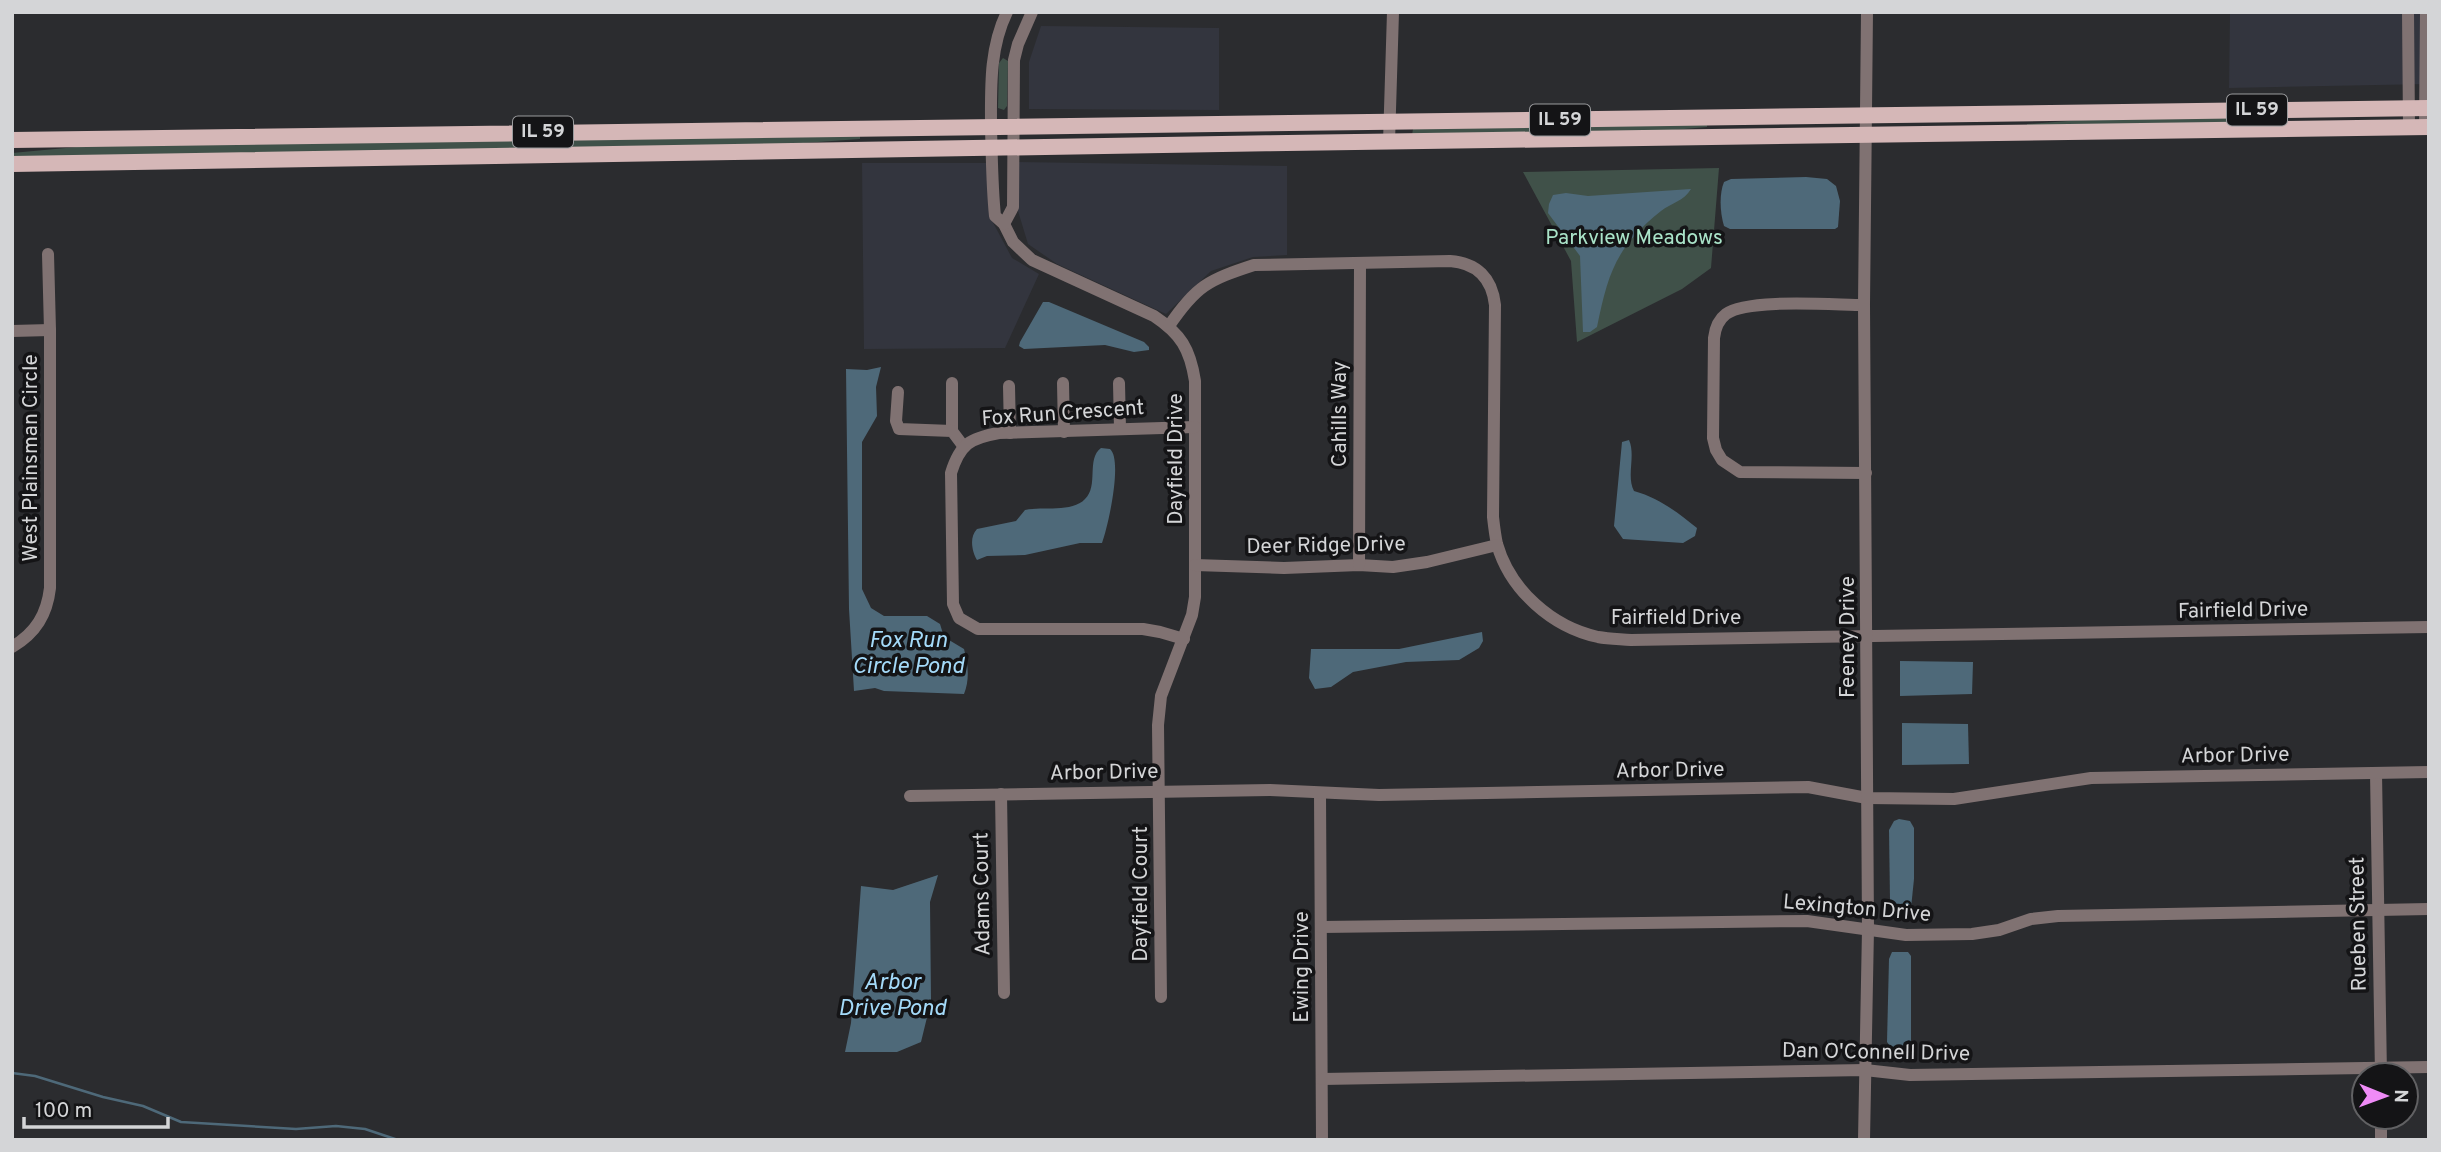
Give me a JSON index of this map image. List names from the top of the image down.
{
  "streets": {
    "main road": ["IL 59"],
    "street": [
      "Fox Run Crescent",
      "Cahills Way",
      "West Plainsman Circle",
      "Dayfield Drive",
      "Deer Ridge Drive",
      "Fairfield Drive",
      "Feeney Drive",
      "Arbor Drive",
      "Adams Court",
      "Dayfield Court",
      "Lexington Drive",
      "Rueben Street",
      "Ewing Drive",
      "Dan O'Connell Drive"
    ]
  },
  "crossings": [
    ["IL 59", "Dayfield Drive"],
    ["IL 59", "Feeney Drive"],
    ["Fox Run Crescent", "Dayfield Drive"],
    ["Cahills Way", "Deer Ridge Drive"],
    ["Cahills Way", "Fairfield Drive"],
    ["Dayfield Drive", "Deer Ridge Drive"],
    ["Dayfield Drive", "Fairfield Drive"],
    ["Dayfield Drive", "Arbor Drive"],
    ["Dayfield Drive", "Dayfield Court"],
    ["Deer Ridge Drive", "Fairfield Drive"],
    ["Fairfield Drive", "Feeney Drive"],
    ["Feeney Drive", "Arbor Drive"],
    ["Feeney Drive", "Lexington Drive"],
    ["Feeney Drive", "Dan O'Connell Drive"],
    ["Arbor Drive", "Adams Court"],
    ["Arbor Drive", "Dayfield Court"],
    ["Arbor Drive", "Rueben Street"],
    ["Arbor Drive", "Ewing Drive"],
    ["Lexington Drive", "Rueben Street"],
    ["Lexington Drive", "Ewing Drive"],
    ["Ewing Drive", "Dan O'Connell Drive"]
  ],
  "water": ["Fox Run Circle Pond", "Arbor Drive Pond"],
  "parks": ["Parkview Meadows"],
  "scale_bar": "100 m",
  "north": "right"
}
